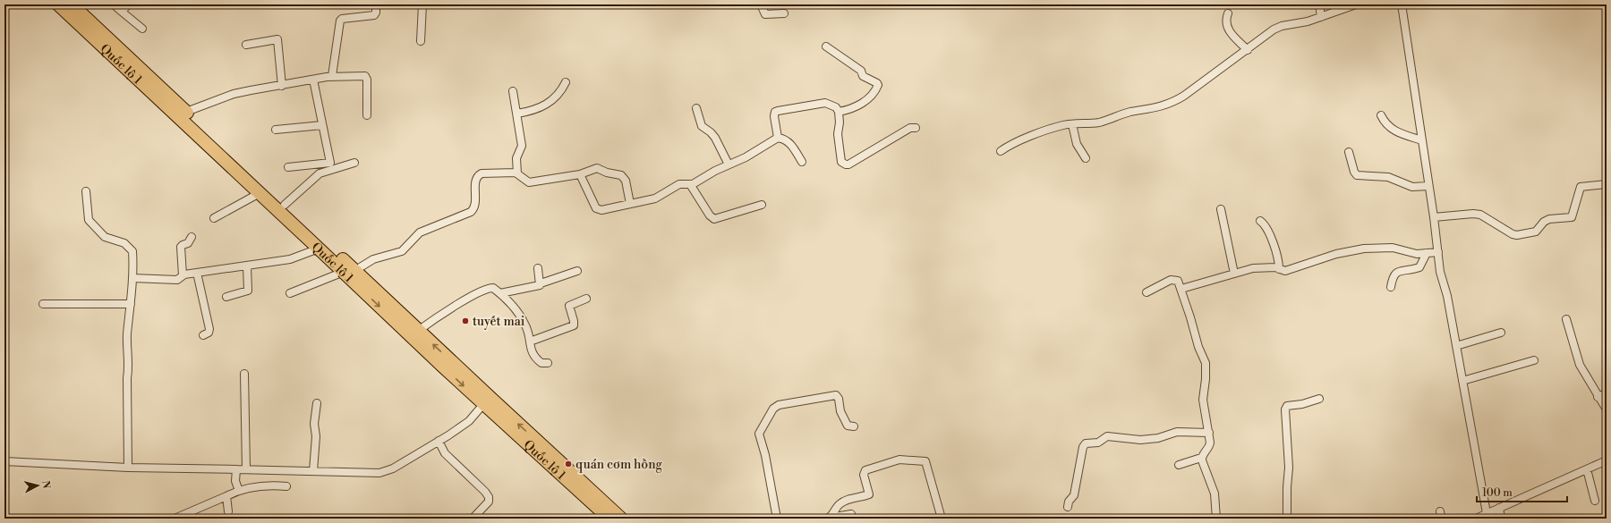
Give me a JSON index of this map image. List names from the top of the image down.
{
  "streets": {
    "highway": ["Quốc lộ 1"]
  },
  "places": ["tuyết mai", "quán cơm hồng"],
  "scale_bar": "100 m",
  "north": "right"
}
